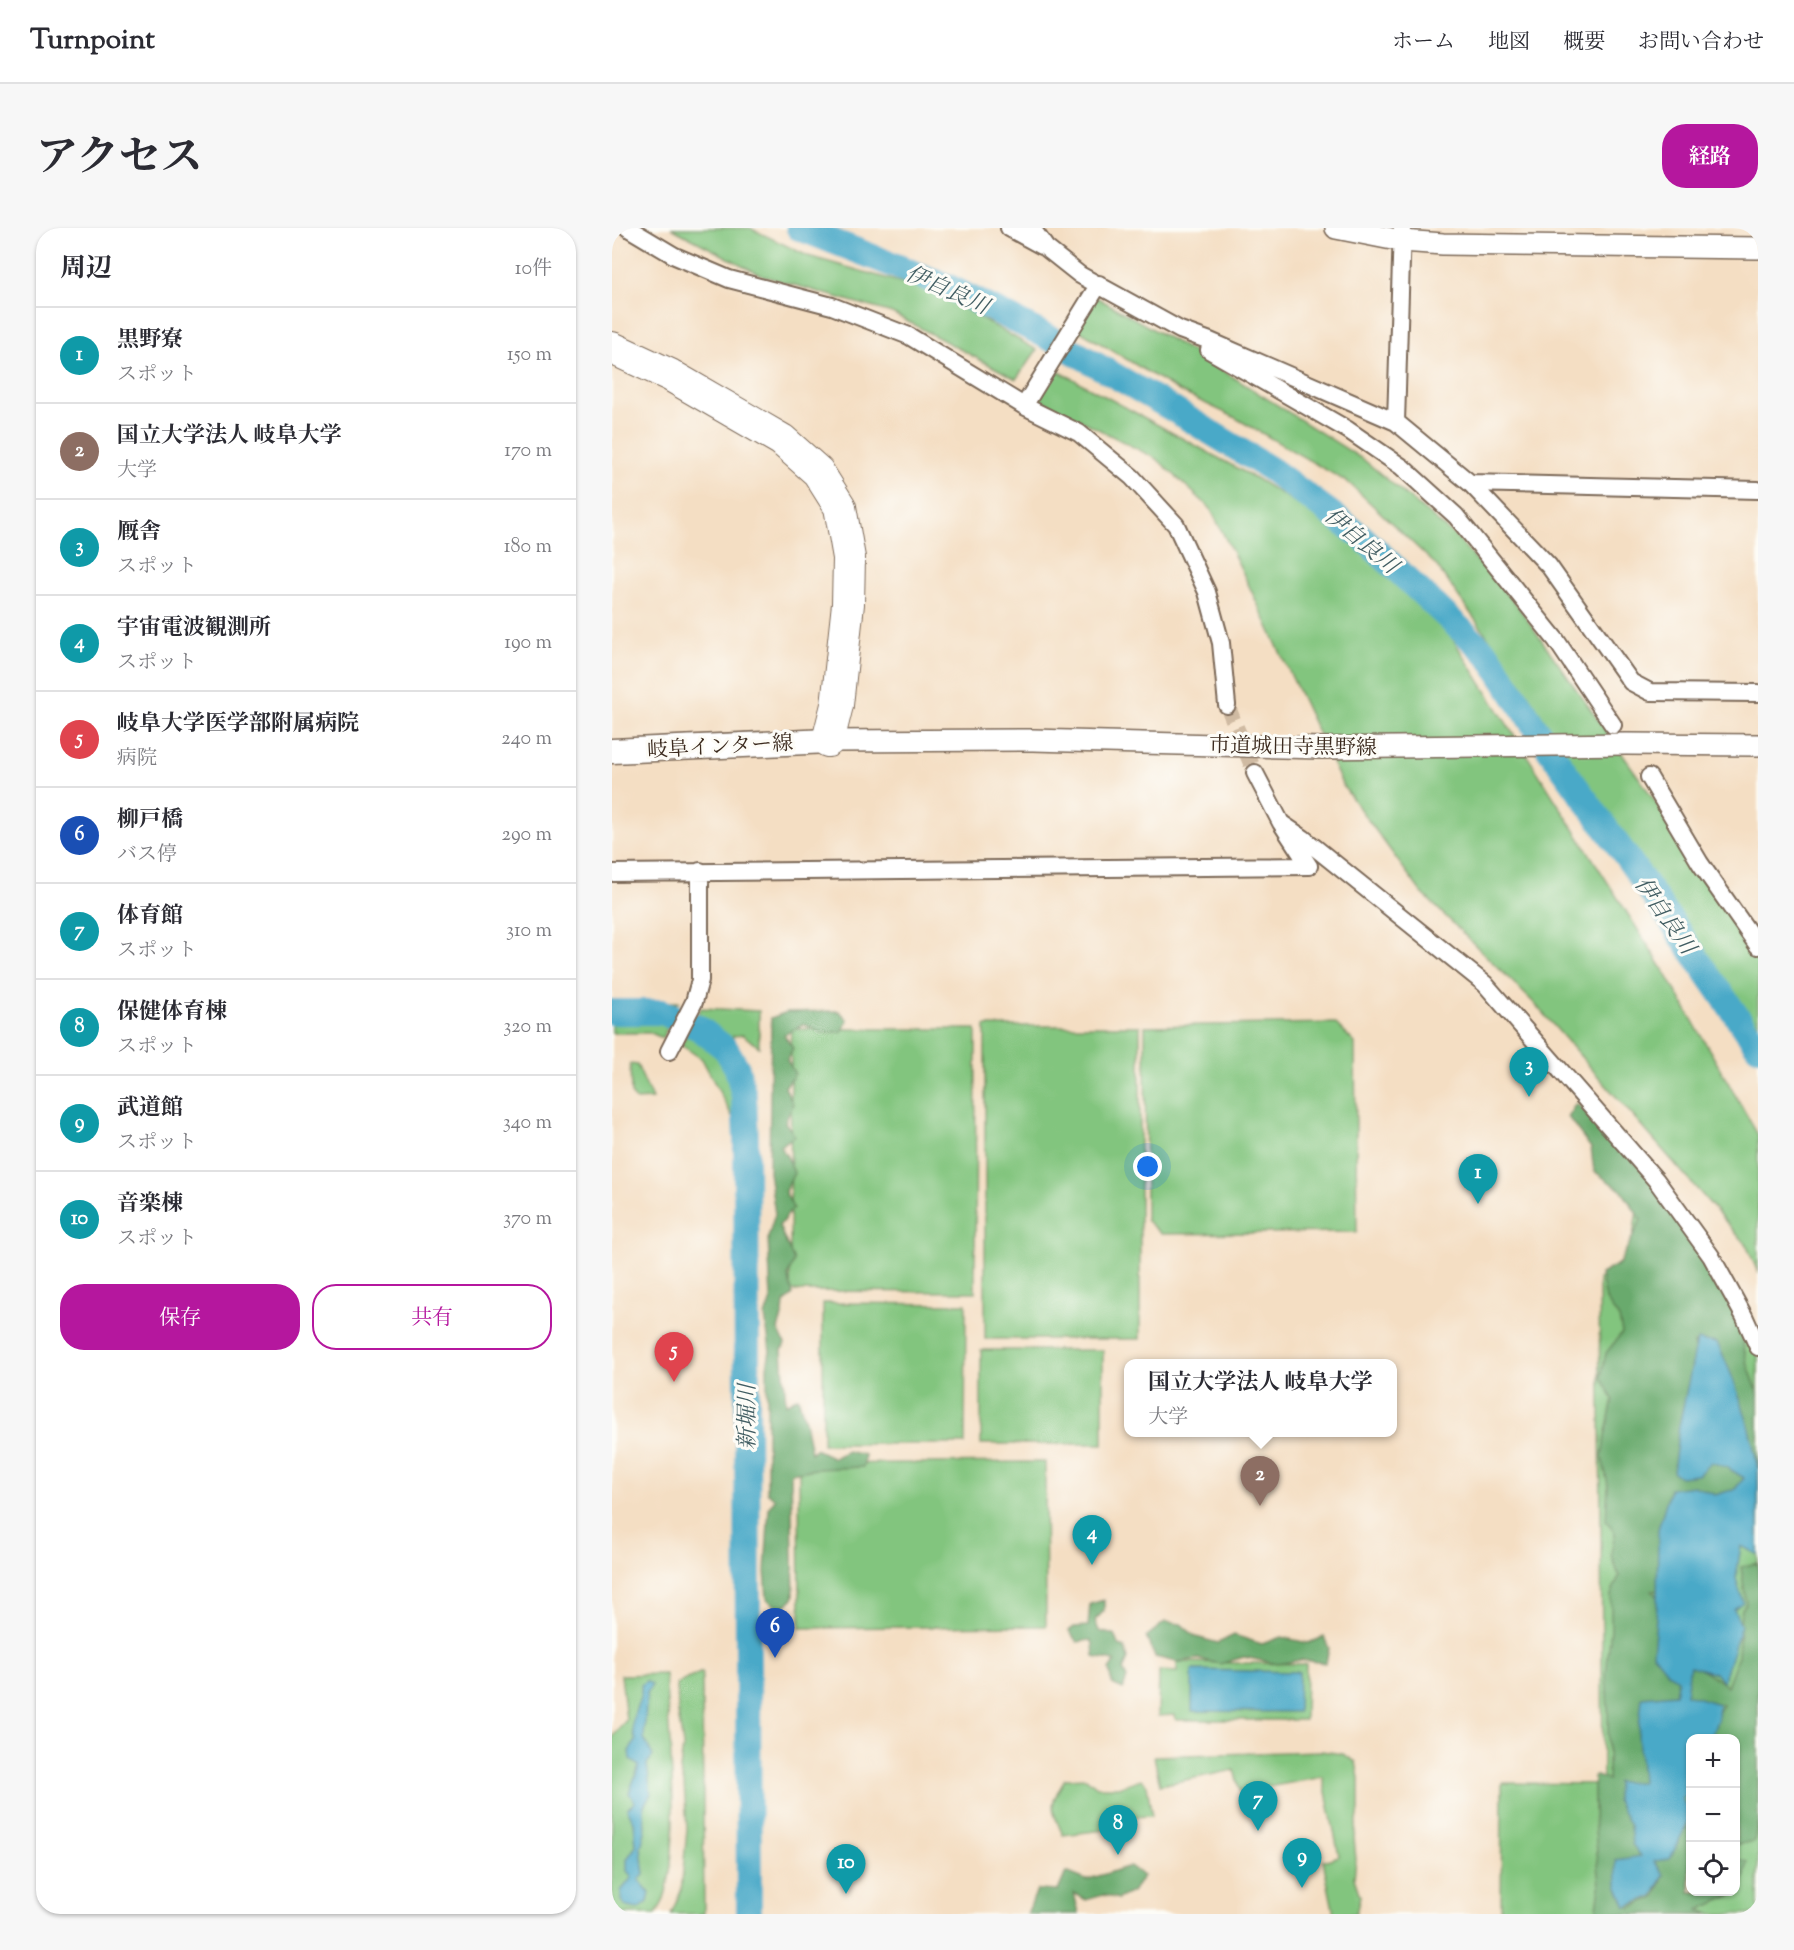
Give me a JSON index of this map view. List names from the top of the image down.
{
  "streets": {
    "main road": ["岐阜インター線"],
    "street": ["市道城田寺黒野線"]
  },
  "crossings": [
    ["岐阜インター線", "市道城田寺黒野線"]
  ],
  "water": ["伊自良川", "新堀川"],
  "page": {
    "header": "Turnpoint",
    "nav": [
      "ホーム",
      "地図",
      "概要",
      "お問い合わせ"
    ],
    "title": "アクセス",
    "buttons": [
      "経路",
      ["保存", "共有"]
    ],
    "heading": ["周辺", "10件"],
    "list": [
      {
        "mark": "1",
        "name": "黒野寮",
        "note": "スポット",
        "value": "150 m"
      },
      {
        "mark": "2",
        "name": "国立大学法人 岐阜大学",
        "note": "大学",
        "value": "170 m"
      },
      {
        "mark": "3",
        "name": "厩舎",
        "note": "スポット",
        "value": "180 m"
      },
      {
        "mark": "4",
        "name": "宇宙電波観測所",
        "note": "スポット",
        "value": "190 m"
      },
      {
        "mark": "5",
        "name": "岐阜大学医学部附属病院",
        "note": "病院",
        "value": "240 m"
      },
      {
        "mark": "6",
        "name": "柳戸橋",
        "note": "バス停",
        "value": "290 m"
      },
      {
        "mark": "7",
        "name": "体育館",
        "note": "スポット",
        "value": "310 m"
      },
      {
        "mark": "8",
        "name": "保健体育棟",
        "note": "スポット",
        "value": "320 m"
      },
      {
        "mark": "9",
        "name": "武道館",
        "note": "スポット",
        "value": "340 m"
      },
      {
        "mark": "10",
        "name": "音楽棟",
        "note": "スポット",
        "value": "370 m"
      }
    ],
    "pins": [
      "3",
      "1",
      "5",
      "2",
      "4",
      "6",
      "7",
      "8",
      "9",
      "10"
    ],
    "popup": ["国立大学法人 岐阜大学", "大学"],
    "map_buttons": ["+", "−"]
  }
}
